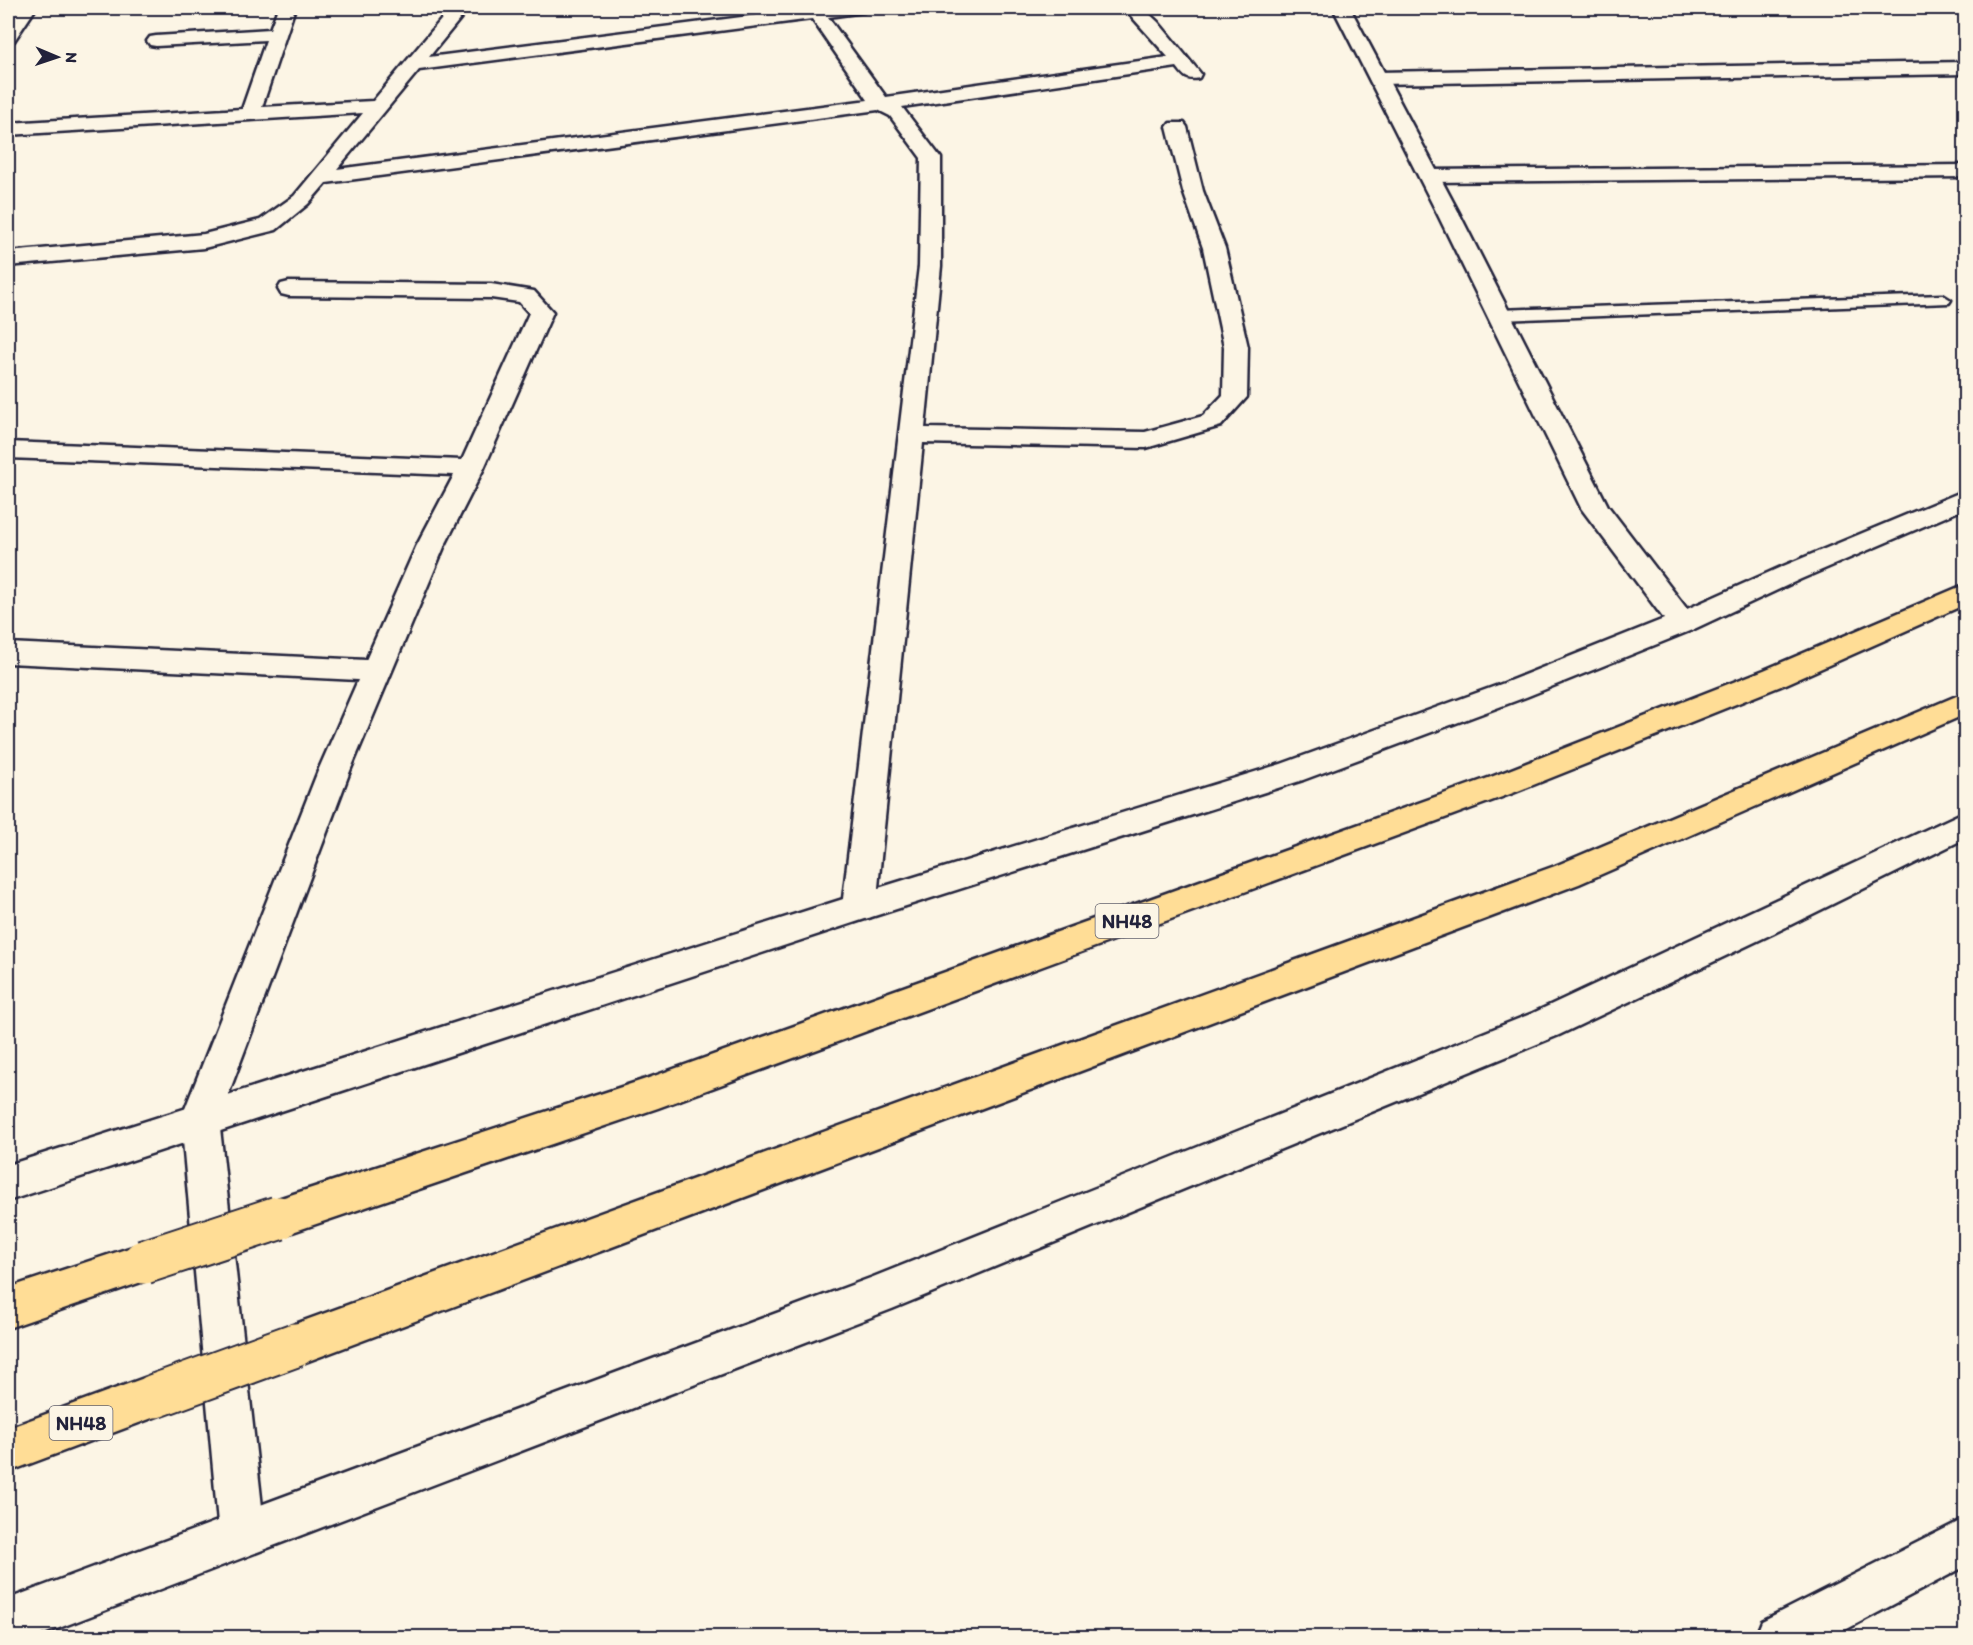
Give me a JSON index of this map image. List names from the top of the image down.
{
  "streets": {
    "highway": ["NH48"]
  },
  "north": "right"
}
